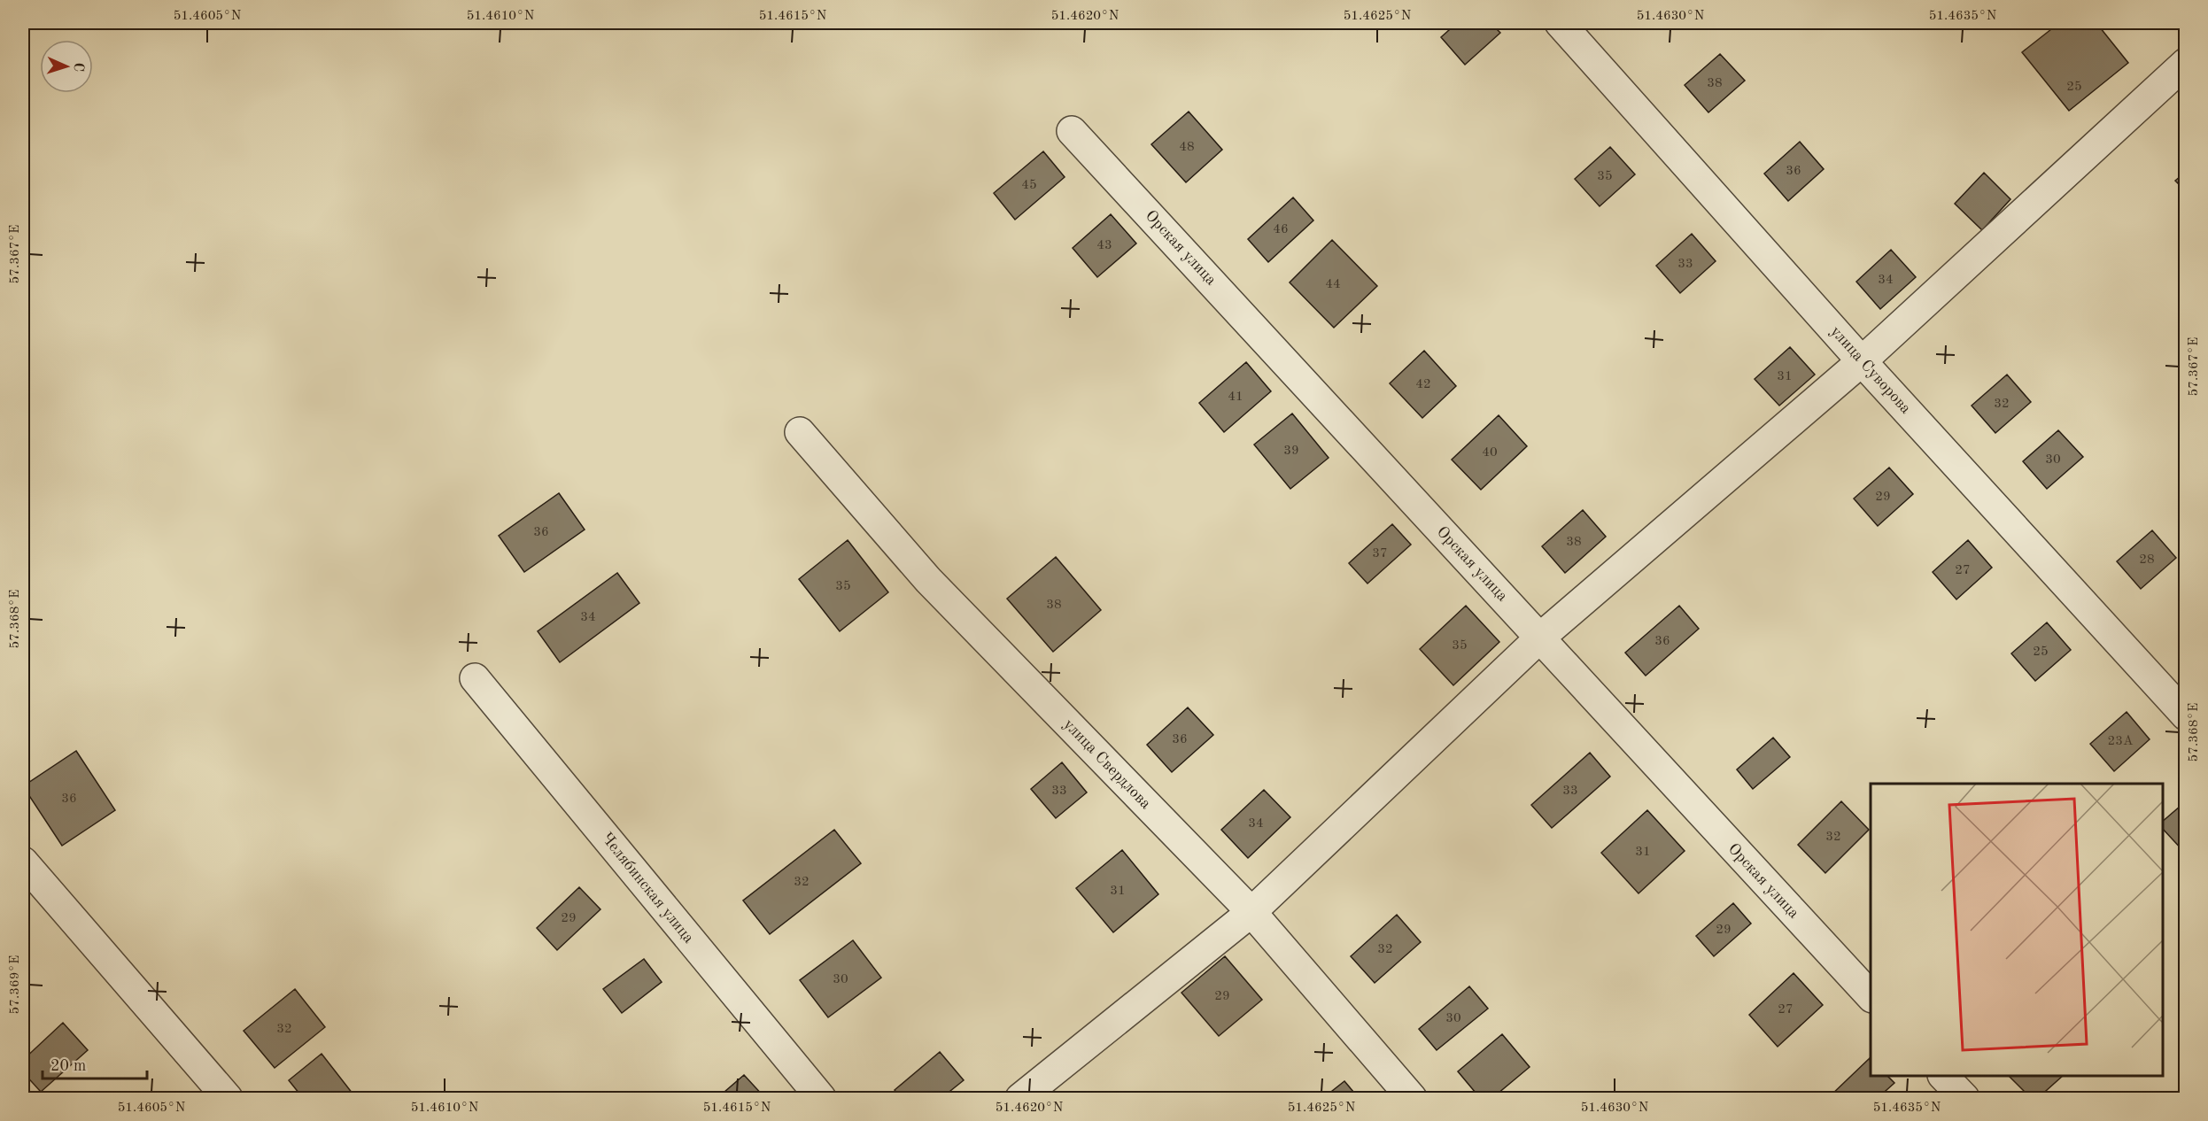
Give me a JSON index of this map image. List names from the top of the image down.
{
  "streets": {
    "street": [
      "Орская улица",
      "улица Суворова",
      "улица Свердлова",
      "Челябинская улица"
    ]
  },
  "house_numbers": [
    "38",
    "25",
    "48",
    "36",
    "35",
    "45",
    "46",
    "43",
    "33",
    "34",
    "44",
    "31",
    "42",
    "41",
    "32",
    "39",
    "40",
    "30",
    "29",
    "36",
    "38",
    "37",
    "28",
    "27",
    "35",
    "38",
    "34",
    "36",
    "35",
    "25",
    "36",
    "23А",
    "33",
    "33",
    "36",
    "34",
    "32",
    "31",
    "32",
    "31",
    "29",
    "29",
    "32",
    "30",
    "29",
    "27",
    "30",
    "32"
  ],
  "scale_bar": "20 m",
  "north": "right",
  "coordinates": [
    "51.4605°N",
    "51.4610°N",
    "51.4615°N",
    "51.4620°N",
    "51.4625°N",
    "51.4630°N",
    "51.4635°N",
    "57.367°E",
    "57.368°E",
    "57.369°E"
  ]
}
